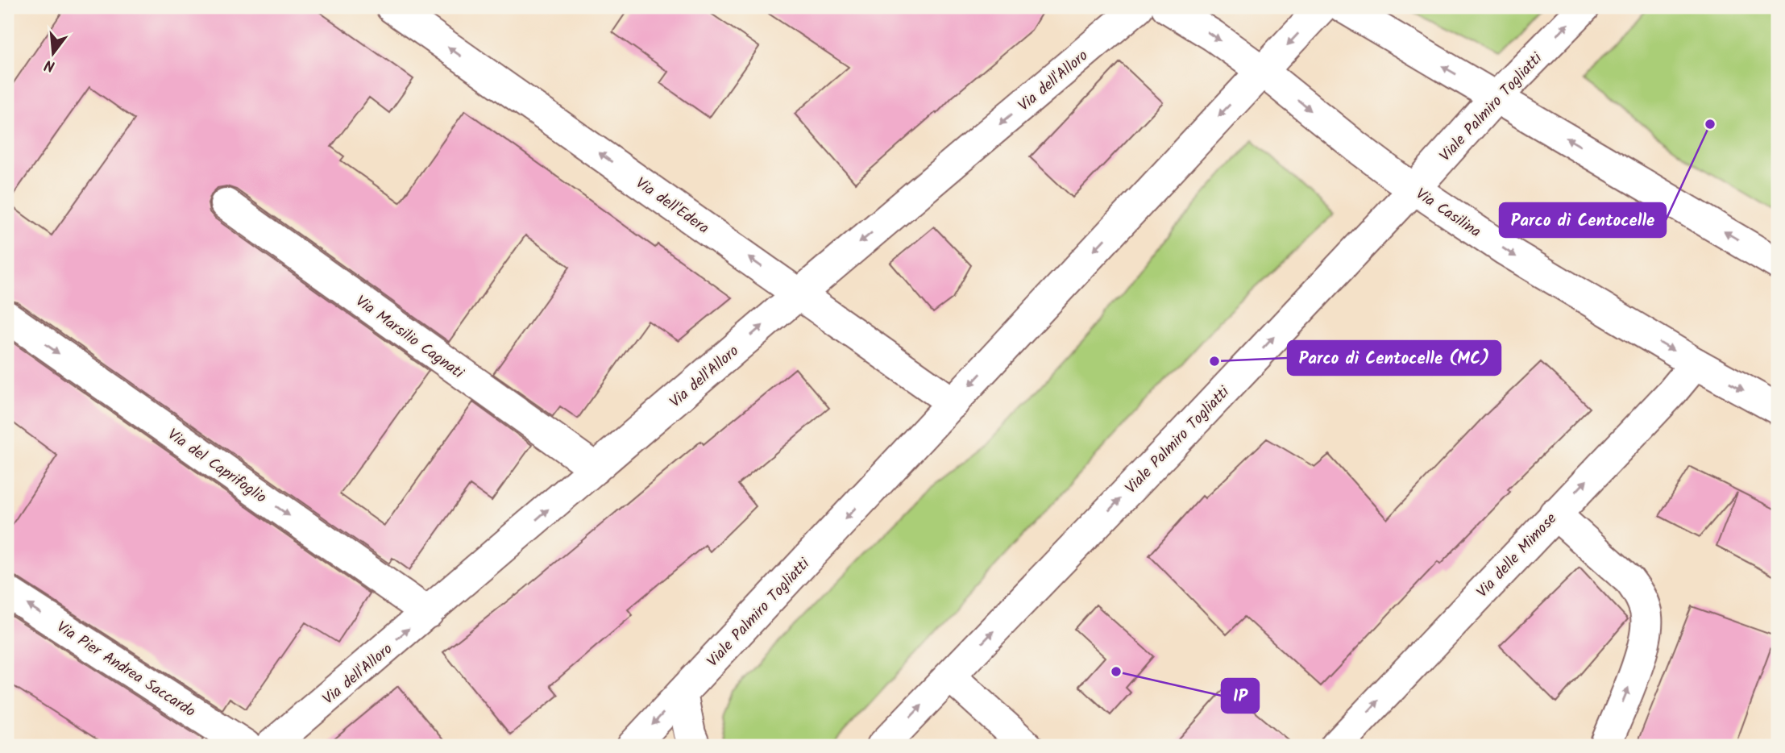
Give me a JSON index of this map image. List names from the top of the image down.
{
  "streets": {
    "street": [
      "Via dell'Alloro",
      "Viale Palmiro Togliatti",
      "Via dell'Edera",
      "Via Casilina",
      "Via Marsilio Cagnati",
      "Via del Caprifoglio",
      "Via delle Mimose",
      "Via Pier Andrea Saccardo"
    ]
  },
  "crossings": [
    ["Via dell'Alloro", "Via dell'Edera"],
    ["Via dell'Alloro", "Via Marsilio Cagnati"],
    ["Via dell'Alloro", "Via del Caprifoglio"],
    ["Viale Palmiro Togliatti", "Via dell'Edera"],
    ["Viale Palmiro Togliatti", "Via Casilina"],
    ["Via Casilina", "Via delle Mimose"]
  ],
  "one_way": [
    "Via dell'Edera",
    "Via del Caprifoglio",
    "Via delle Mimose",
    "Via Pier Andrea Saccardo"
  ],
  "places": ["Parco di Centocelle", "Parco di Centocelle (MC)", "IP"],
  "north": "bottom"
}
